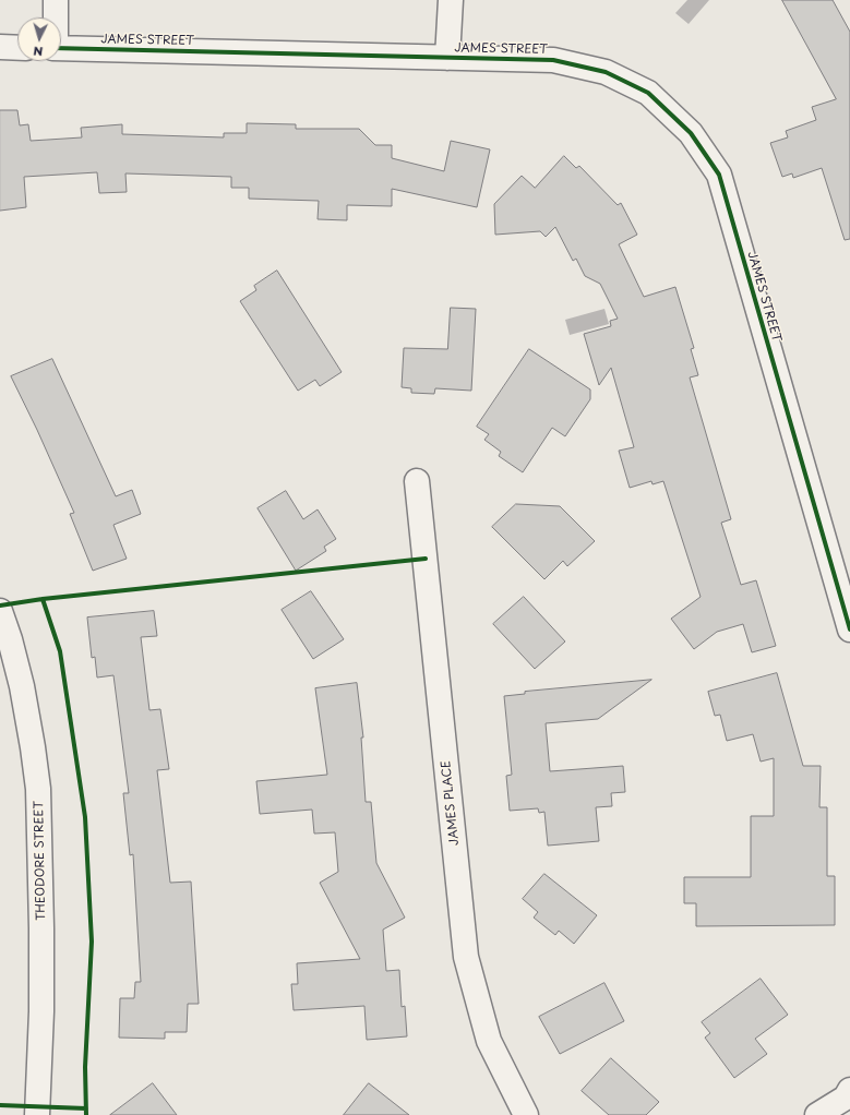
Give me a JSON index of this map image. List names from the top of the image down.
{
  "streets": {
    "street": ["JAMES STREET", "JAMES PLACE", "THEODORE STREET"]
  },
  "north": "bottom"
}
